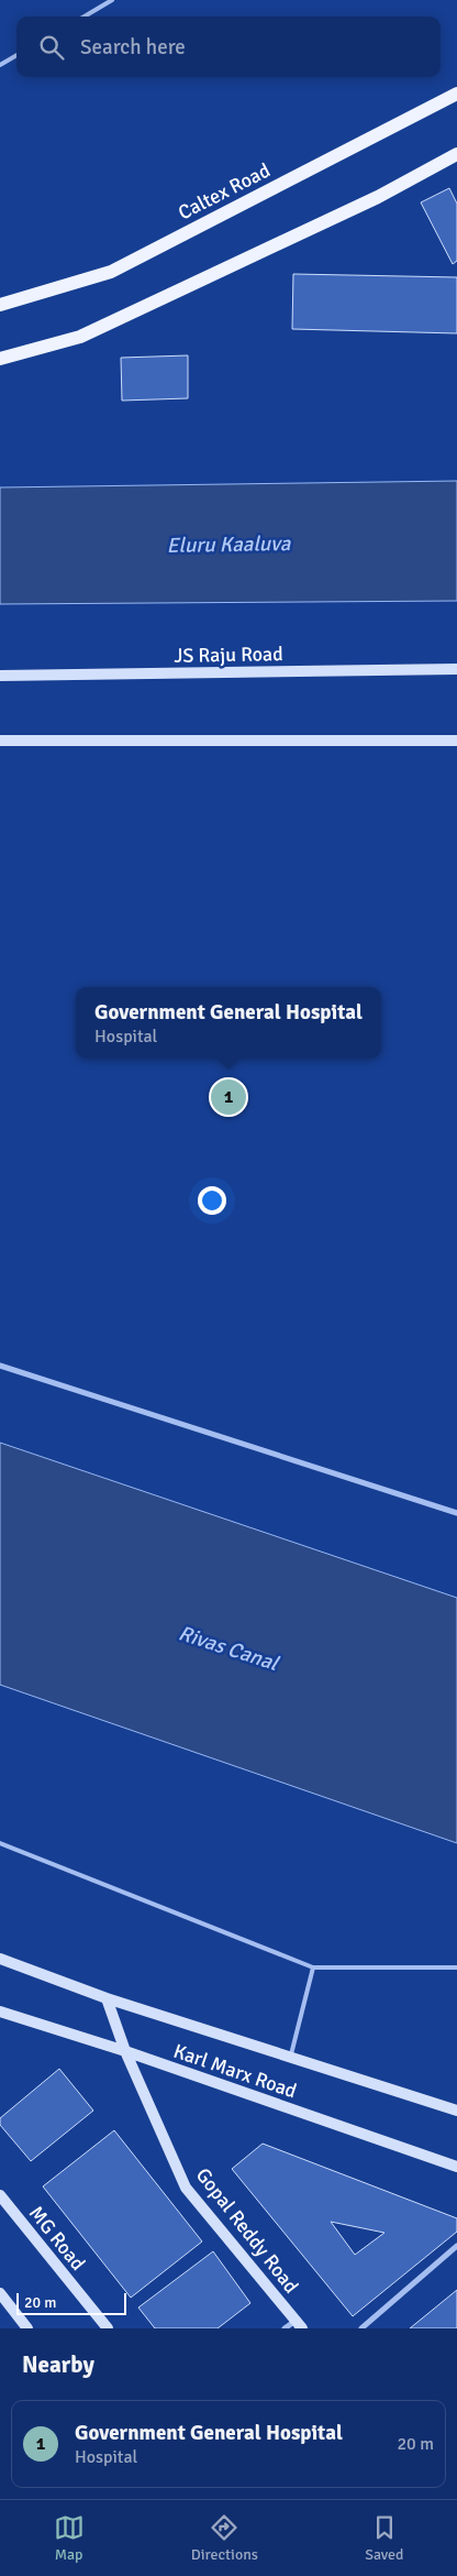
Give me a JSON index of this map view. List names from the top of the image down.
{
  "streets": {
    "main road": ["Caltex Road"],
    "street": [
      "JS Raju Road",
      "Karl Marx Road",
      "Gopal Reddy Road",
      "MG Road"
    ]
  },
  "crossings": [
    ["Karl Marx Road", "Gopal Reddy Road"]
  ],
  "water": ["Eluru Kaaluva", "Rivas Canal"],
  "scale_bar": "20 m",
  "page": {
    "search": "Search here",
    "popup": ["Government General Hospital", "Hospital"],
    "pins": "1",
    "scale": "20 m",
    "heading": "Nearby",
    "list": [
      {
        "mark": "1",
        "name": "Government General Hospital",
        "note": "Hospital",
        "value": "20 m"
      }
    ],
    "nav": ["Map", "Directions", "Saved"]
  }
}
